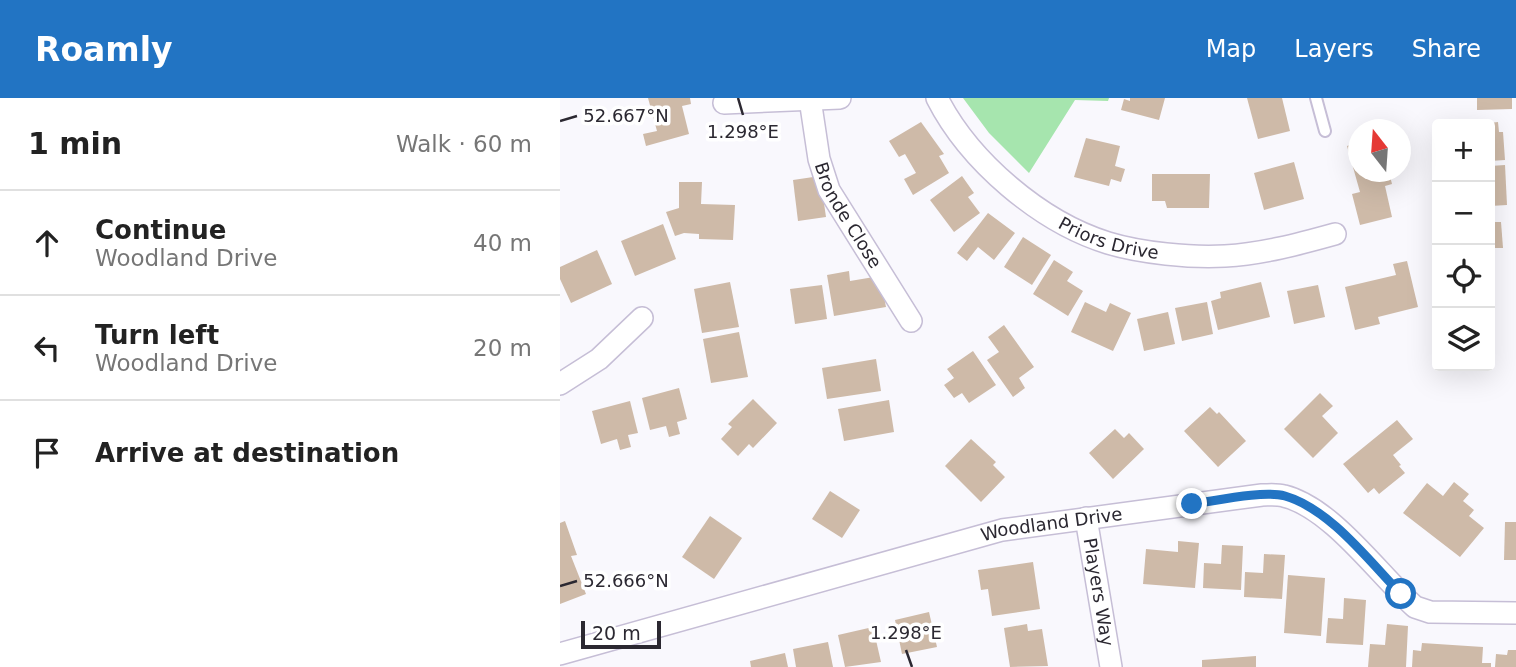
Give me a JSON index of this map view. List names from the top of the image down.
{
  "streets": {
    "street": [
      "Bronde Close",
      "Priors Drive",
      "Woodland Drive",
      "Players Way"
    ]
  },
  "crossings": [
    ["Woodland Drive", "Players Way"]
  ],
  "scale_bar": "20 m",
  "north": "top",
  "page": {
    "header": "Roamly",
    "nav": ["Map", "Layers", "Share"],
    "heading": ["1 min", "Walk · 60 m"],
    "map_buttons": ["+", "−"],
    "list": [
      ["Continue", "Woodland Drive", "40 m"],
      ["Turn left", "Woodland Drive", "20 m"],
      "Arrive at destination"
    ],
    "scale": "20 m"
  },
  "coordinates": ["52.667°N", "1.298°E", "52.666°N"]
}
